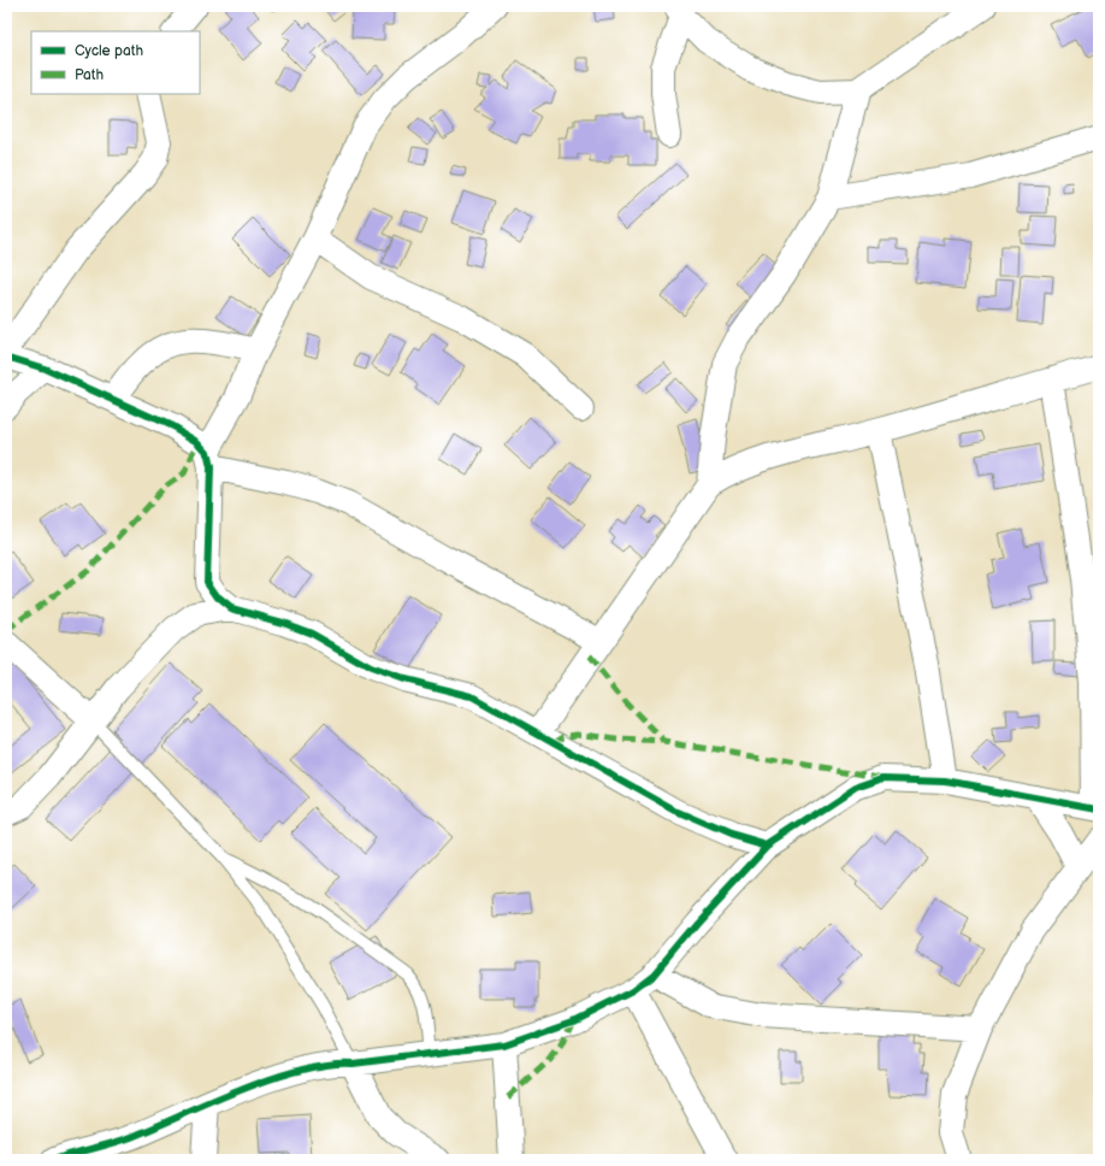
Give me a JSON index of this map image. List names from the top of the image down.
{
  "legend": ["Cycle path", "Path"]
}
